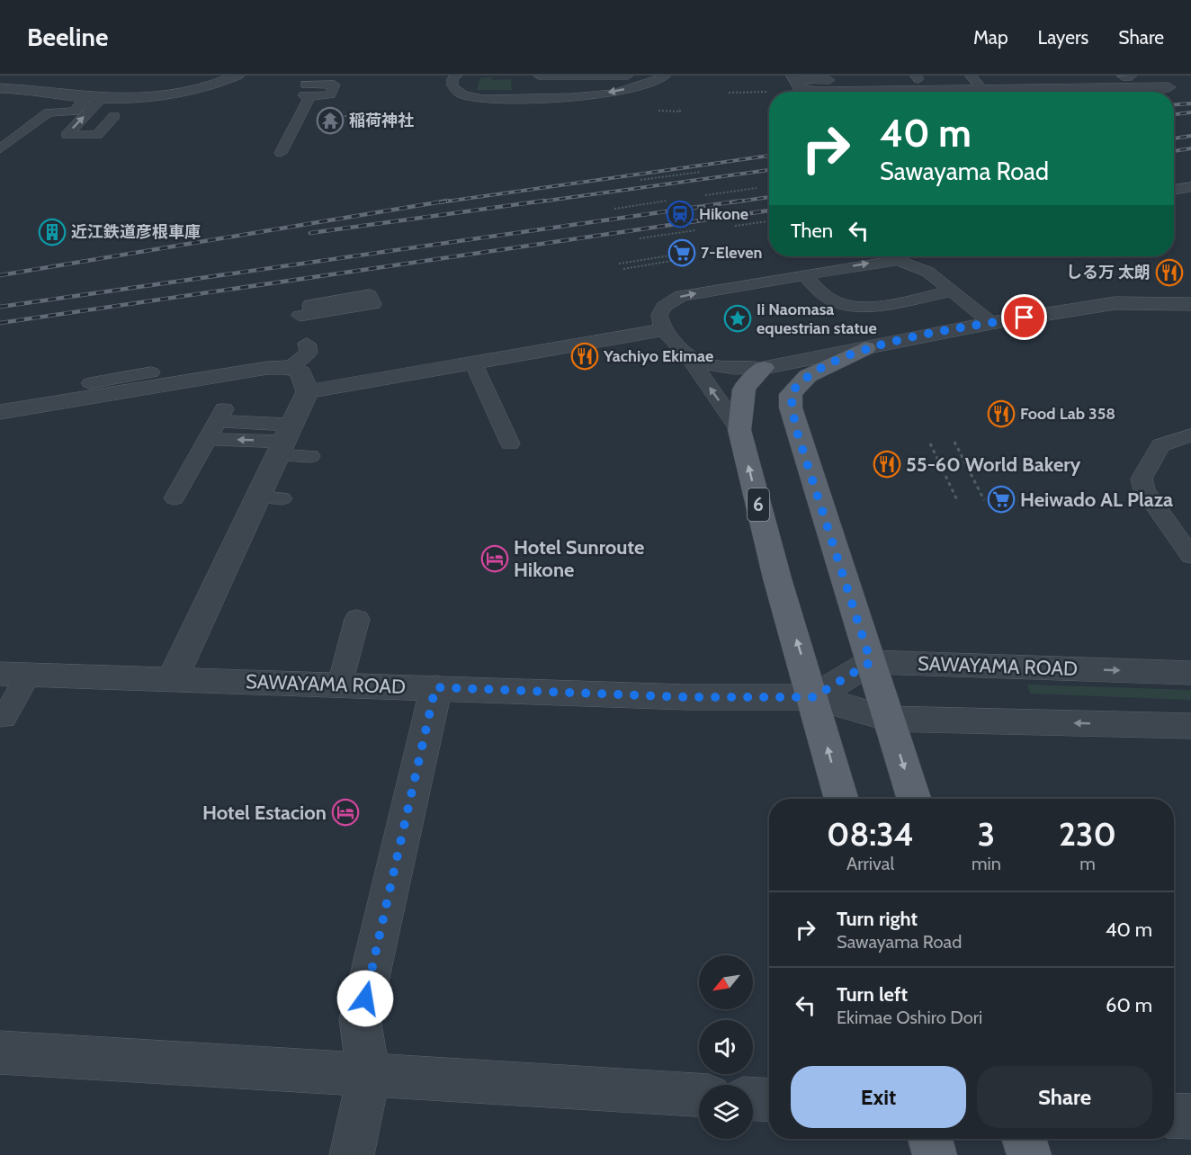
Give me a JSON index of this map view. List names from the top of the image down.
{
  "streets": {
    "main road": ["6"],
    "street": ["SAWAYAMA ROAD"]
  },
  "crossings": [
    ["6", "SAWAYAMA ROAD"]
  ],
  "places": {
    "temple": ["稲荷神社"],
    "station": ["Hikone"],
    "building": ["近江鉄道彦根車庫"],
    "supermarket": ["7-Eleven", "Heiwado AL Plaza"],
    "restaurant": [
      "しる万 太朗",
      "Yachiyo Ekimae",
      "Food Lab 358",
      "55-60 World Bakery"
    ],
    "place": ["Ii Naomasa equestrian statue"],
    "hotel": ["Hotel Sunroute Hikone", "Hotel Estacion"]
  },
  "north": "bottom left",
  "page": {
    "header": "Beeline",
    "nav": ["Map", "Layers", "Share"],
    "turn": ["40 m", "Sawayama Road"],
    "then": "Then",
    "eta": [
      "08:34",
      "Arrival",
      "3",
      "min",
      "230",
      "m"
    ],
    "list": [
      {
        "name": "Turn right",
        "note": "Sawayama Road",
        "value": "40 m"
      },
      {
        "name": "Turn left",
        "note": "Ekimae Oshiro Dori",
        "value": "60 m"
      }
    ],
    "buttons": ["Exit", "Share"]
  }
}
